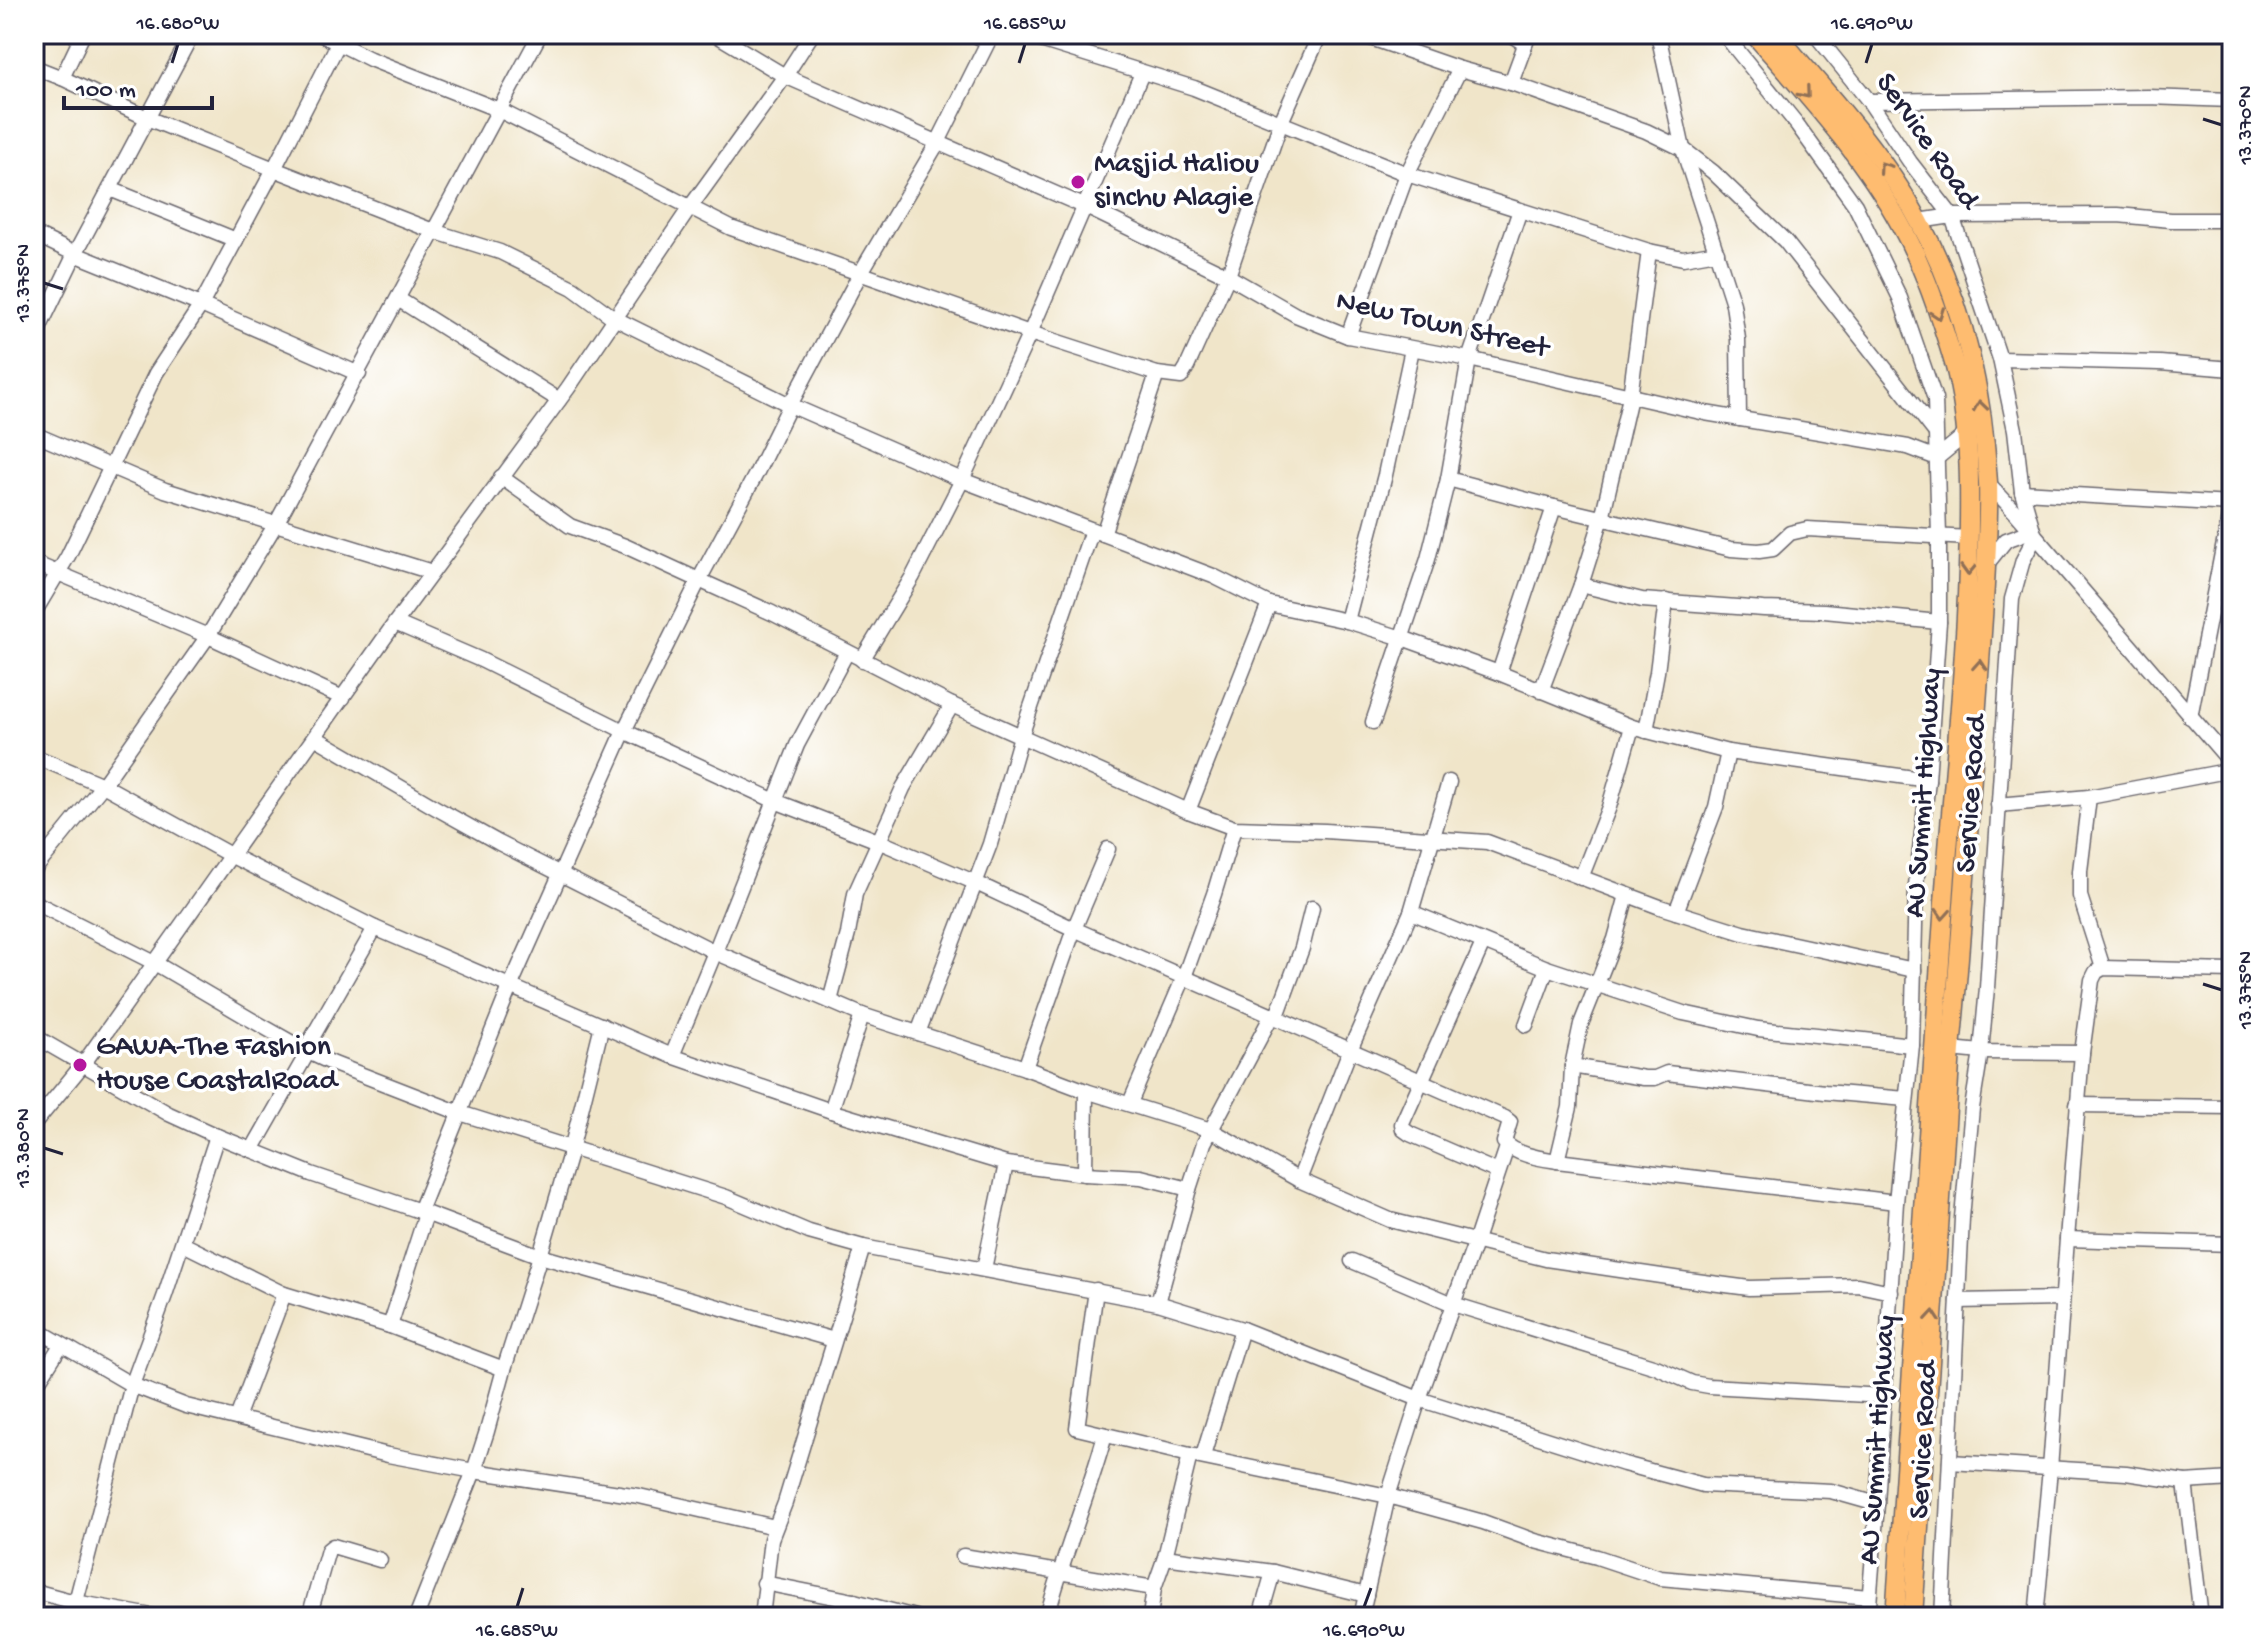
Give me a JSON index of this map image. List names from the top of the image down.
{
  "streets": {
    "main road": ["AU Summit Highway"],
    "street": ["Service Road", "New Town Street"]
  },
  "crossings": [
    ["Service Road", "New Town Street"]
  ],
  "places": ["Masjid Haliou sinchu Alagie", "GAWA-The Fashion House CoastalRoad"],
  "scale_bar": "100 m",
  "coordinates": [
    "16.680°W",
    "16.685°W",
    "16.690°W",
    "13.370°N",
    "13.375°N",
    "13.380°N"
  ]
}
